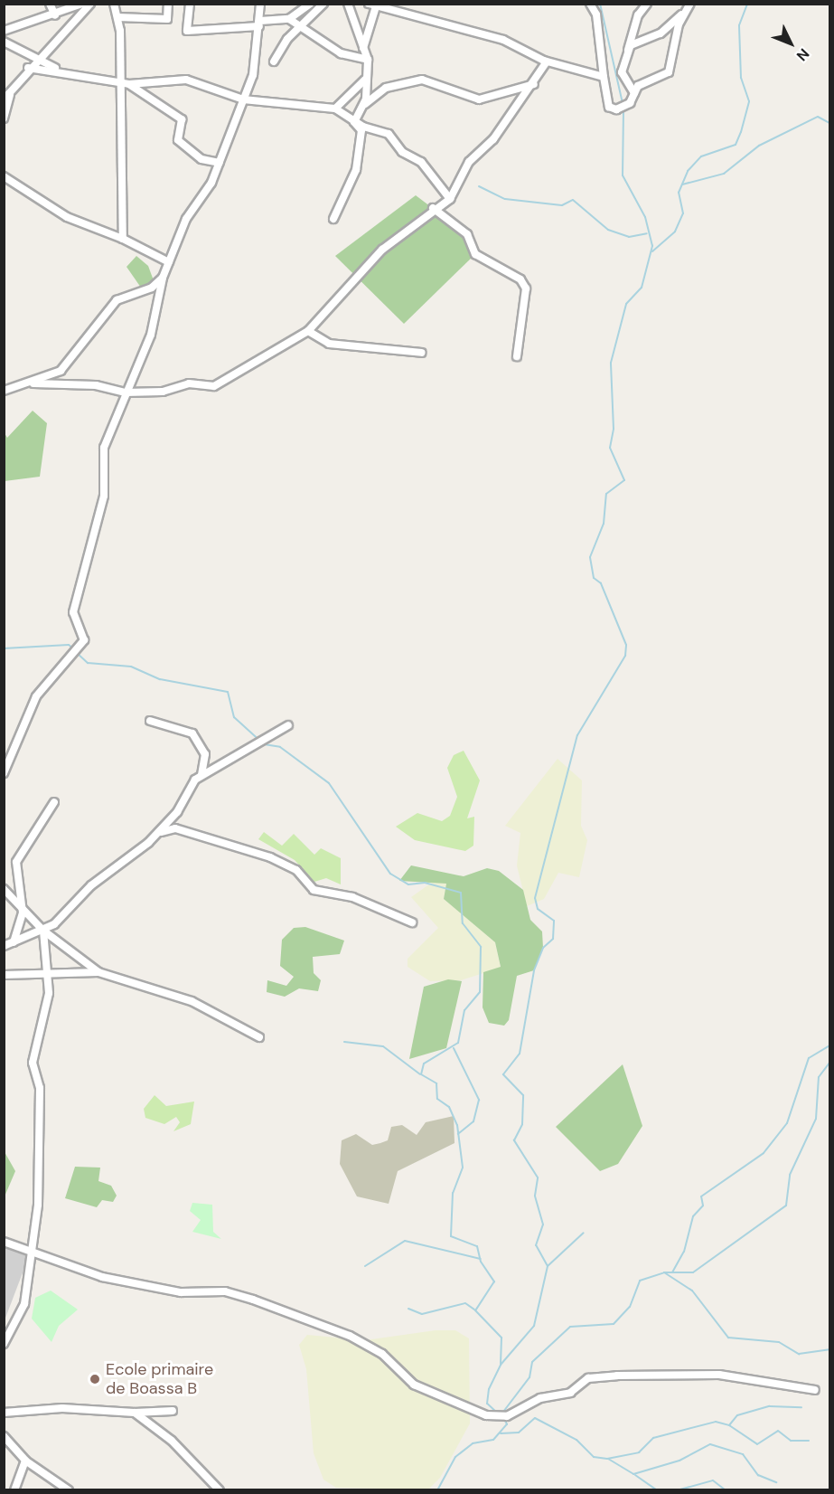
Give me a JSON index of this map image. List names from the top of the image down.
{
  "places": ["Ecole primaire de Boassa B"],
  "north": "bottom right"
}
